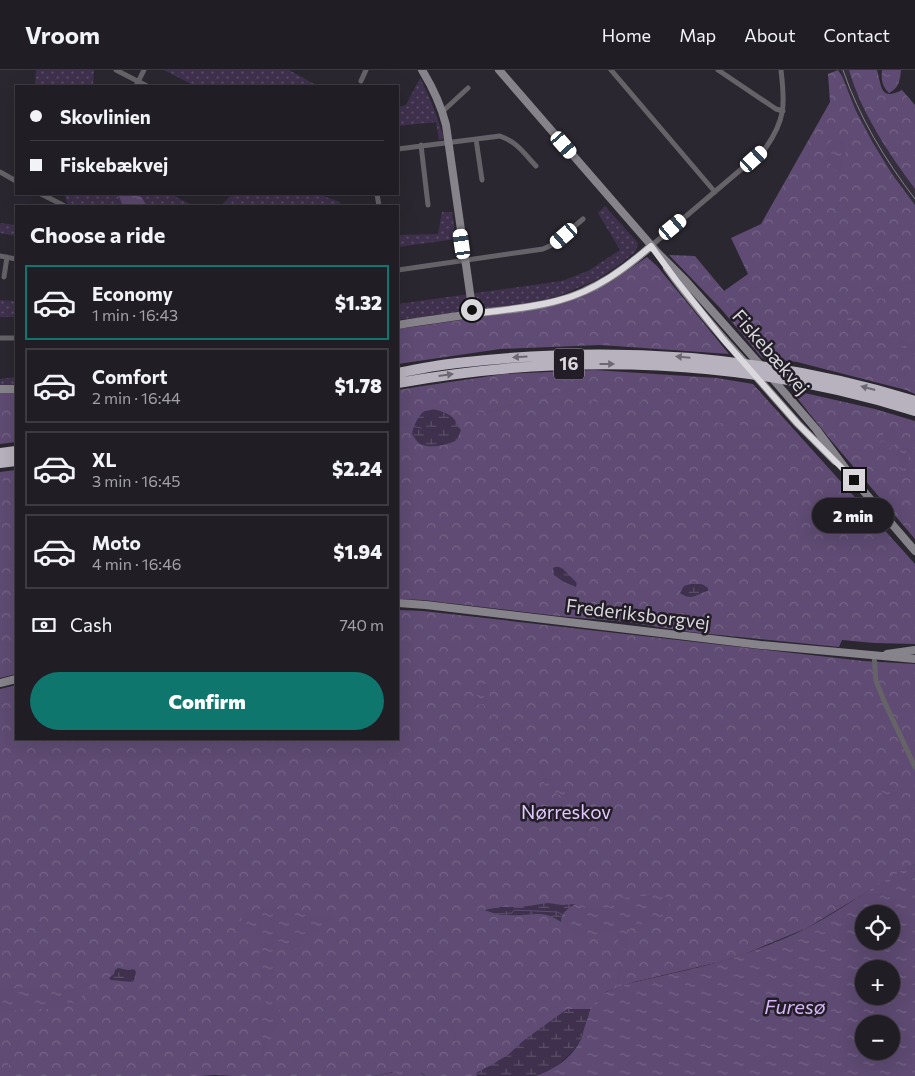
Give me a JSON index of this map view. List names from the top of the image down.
{
  "streets": {
    "highway": ["16"],
    "street": ["Fiskebækvej", "Frederiksborgvej"]
  },
  "water": ["Furesø"],
  "parks": ["Nørreskov"],
  "page": {
    "header": "Vroom",
    "nav": [
      "Home",
      "Map",
      "About",
      "Contact"
    ],
    "banner": ["Skovlinien", "Fiskebækvej"],
    "heading": "Choose a ride",
    "list": [
      {
        "name": "Economy",
        "note": "1 min · 16:43",
        "value": "$1.32"
      },
      {
        "name": "Comfort",
        "note": "2 min · 16:44",
        "value": "$1.78"
      },
      {
        "name": "XL",
        "note": "3 min · 16:45",
        "value": "$2.24"
      },
      {
        "name": "Moto",
        "note": "4 min · 16:46",
        "value": "$1.94"
      }
    ],
    "bubble": "2 min",
    "pay": ["Cash", "740 m"],
    "buttons": "Confirm",
    "map_buttons": ["+", "−"]
  }
}
